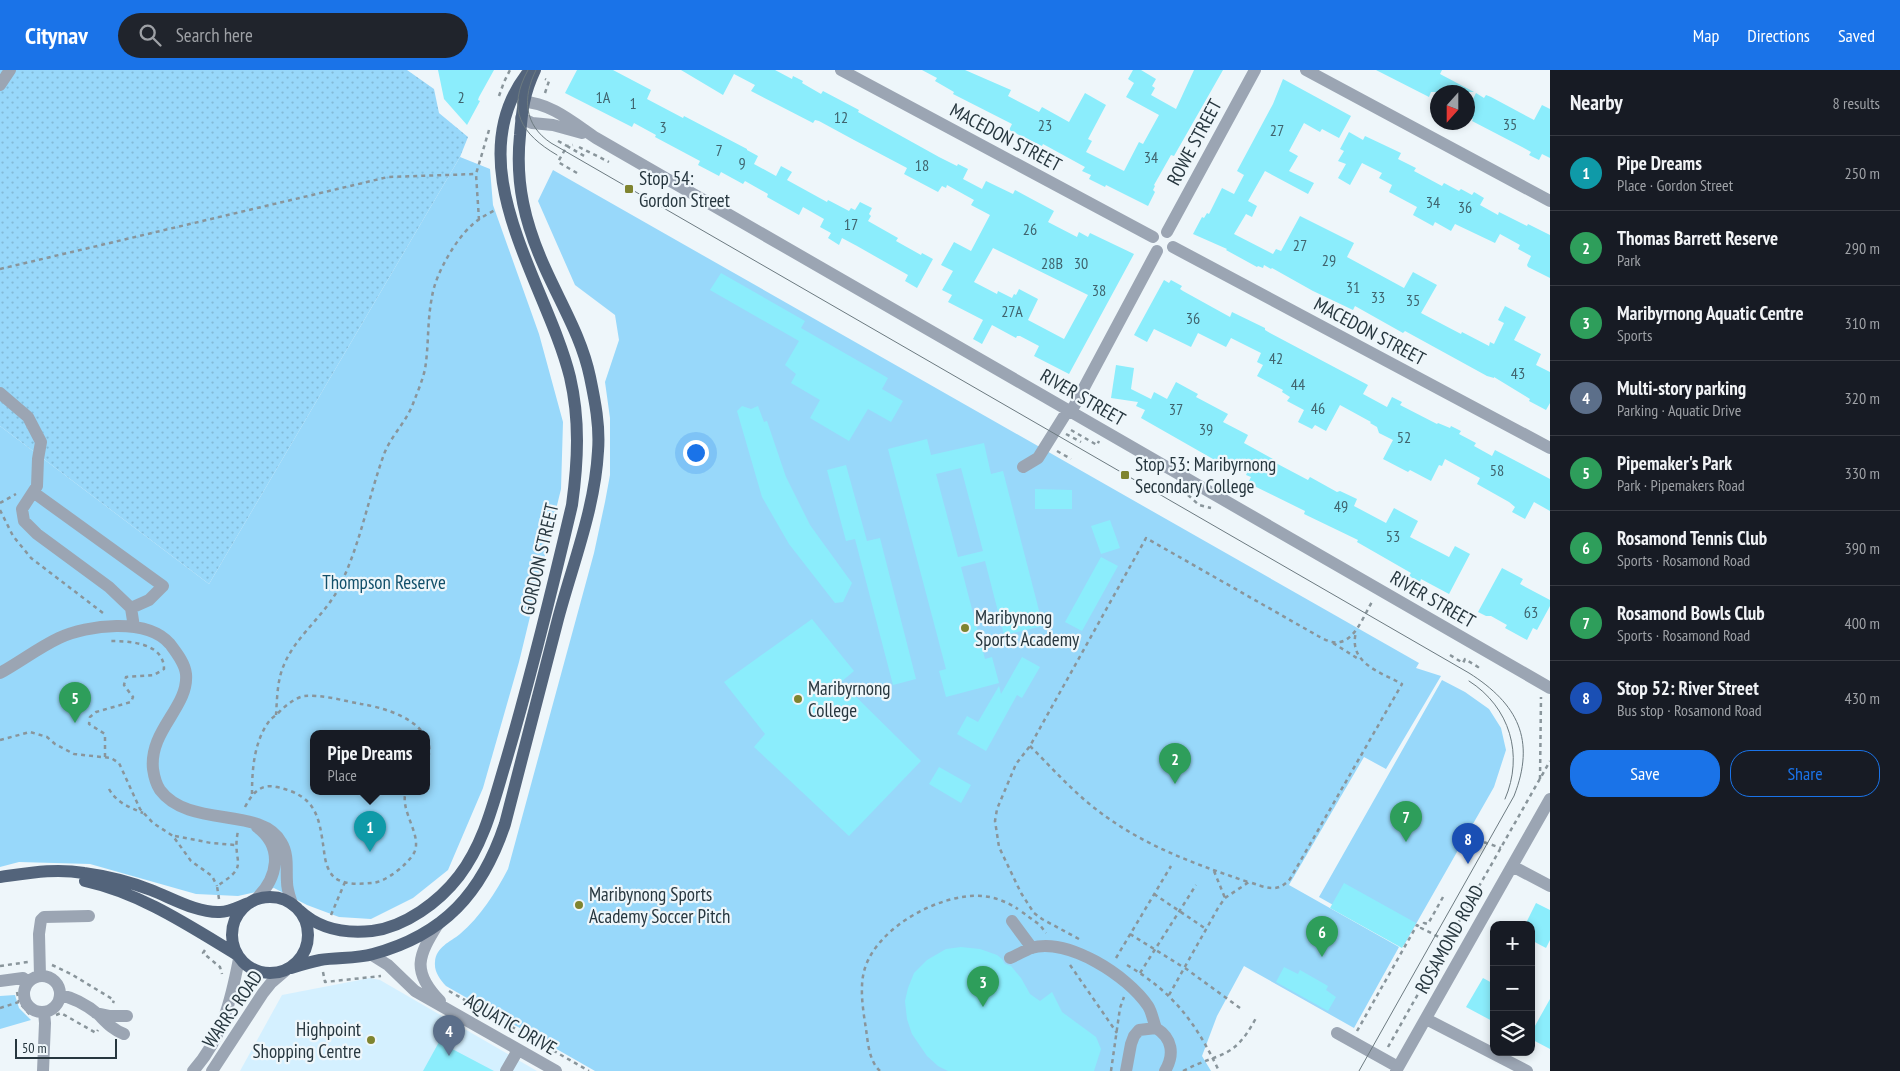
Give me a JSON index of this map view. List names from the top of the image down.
{
  "streets": {
    "main road": ["GORDON STREET"],
    "street": [
      "MACEDON STREET",
      "ROWE STREET",
      "RIVER STREET",
      "ROSAMOND ROAD",
      "WARRS ROAD",
      "AQUATIC DRIVE"
    ]
  },
  "crossings": [
    ["MACEDON STREET", "ROWE STREET"],
    ["RIVER STREET", "GORDON STREET"],
    ["GORDON STREET", "WARRS ROAD"],
    ["GORDON STREET", "AQUATIC DRIVE"]
  ],
  "parks": ["Thompson Reserve"],
  "places": {
    "transit": ["Stop 54: Gordon Street", "Stop 53: Maribyrnong Secondary College"],
    "other": [
      "Maribynong Sports Academy",
      "Maribyrnong College",
      "Maribynong Sports Academy Soccer Pitch",
      "Highpoint Shopping Centre"
    ]
  },
  "house_numbers": [
    "2",
    "1A",
    "1",
    "12",
    "35",
    "23",
    "3",
    "27",
    "7",
    "34",
    "9",
    "18",
    "34",
    "36",
    "17",
    "26",
    "27",
    "29",
    "28B",
    "30",
    "31",
    "38",
    "33",
    "35",
    "27A",
    "36",
    "42",
    "43",
    "44",
    "46",
    "37",
    "39",
    "52",
    "58",
    "49",
    "53",
    "63"
  ],
  "scale_bar": "50 m",
  "north": "bottom",
  "page": {
    "header": "Citynav",
    "search": "Search here",
    "nav": ["Map", "Directions", "Saved"],
    "heading": ["Nearby", "8 results"],
    "list": [
      {
        "mark": "1",
        "name": "Pipe Dreams",
        "note": "Place · Gordon Street",
        "value": "250 m"
      },
      {
        "mark": "2",
        "name": "Thomas Barrett Reserve",
        "note": "Park",
        "value": "290 m"
      },
      {
        "mark": "3",
        "name": "Maribyrnong Aquatic Centre",
        "note": "Sports",
        "value": "310 m"
      },
      {
        "mark": "4",
        "name": "Multi-story parking",
        "note": "Parking · Aquatic Drive",
        "value": "320 m"
      },
      {
        "mark": "5",
        "name": "Pipemaker's Park",
        "note": "Park · Pipemakers Road",
        "value": "330 m"
      },
      {
        "mark": "6",
        "name": "Rosamond Tennis Club",
        "note": "Sports · Rosamond Road",
        "value": "390 m"
      },
      {
        "mark": "7",
        "name": "Rosamond Bowls Club",
        "note": "Sports · Rosamond Road",
        "value": "400 m"
      },
      {
        "mark": "8",
        "name": "Stop 52: River Street",
        "note": "Bus stop · Rosamond Road",
        "value": "430 m"
      }
    ],
    "pins": [
      "5",
      "2",
      "7",
      "1",
      "8",
      "6",
      "3",
      "4"
    ],
    "popup": ["Pipe Dreams", "Place"],
    "buttons": ["Save", "Share"],
    "map_buttons": ["+", "−"],
    "scale": "50 m"
  }
}
